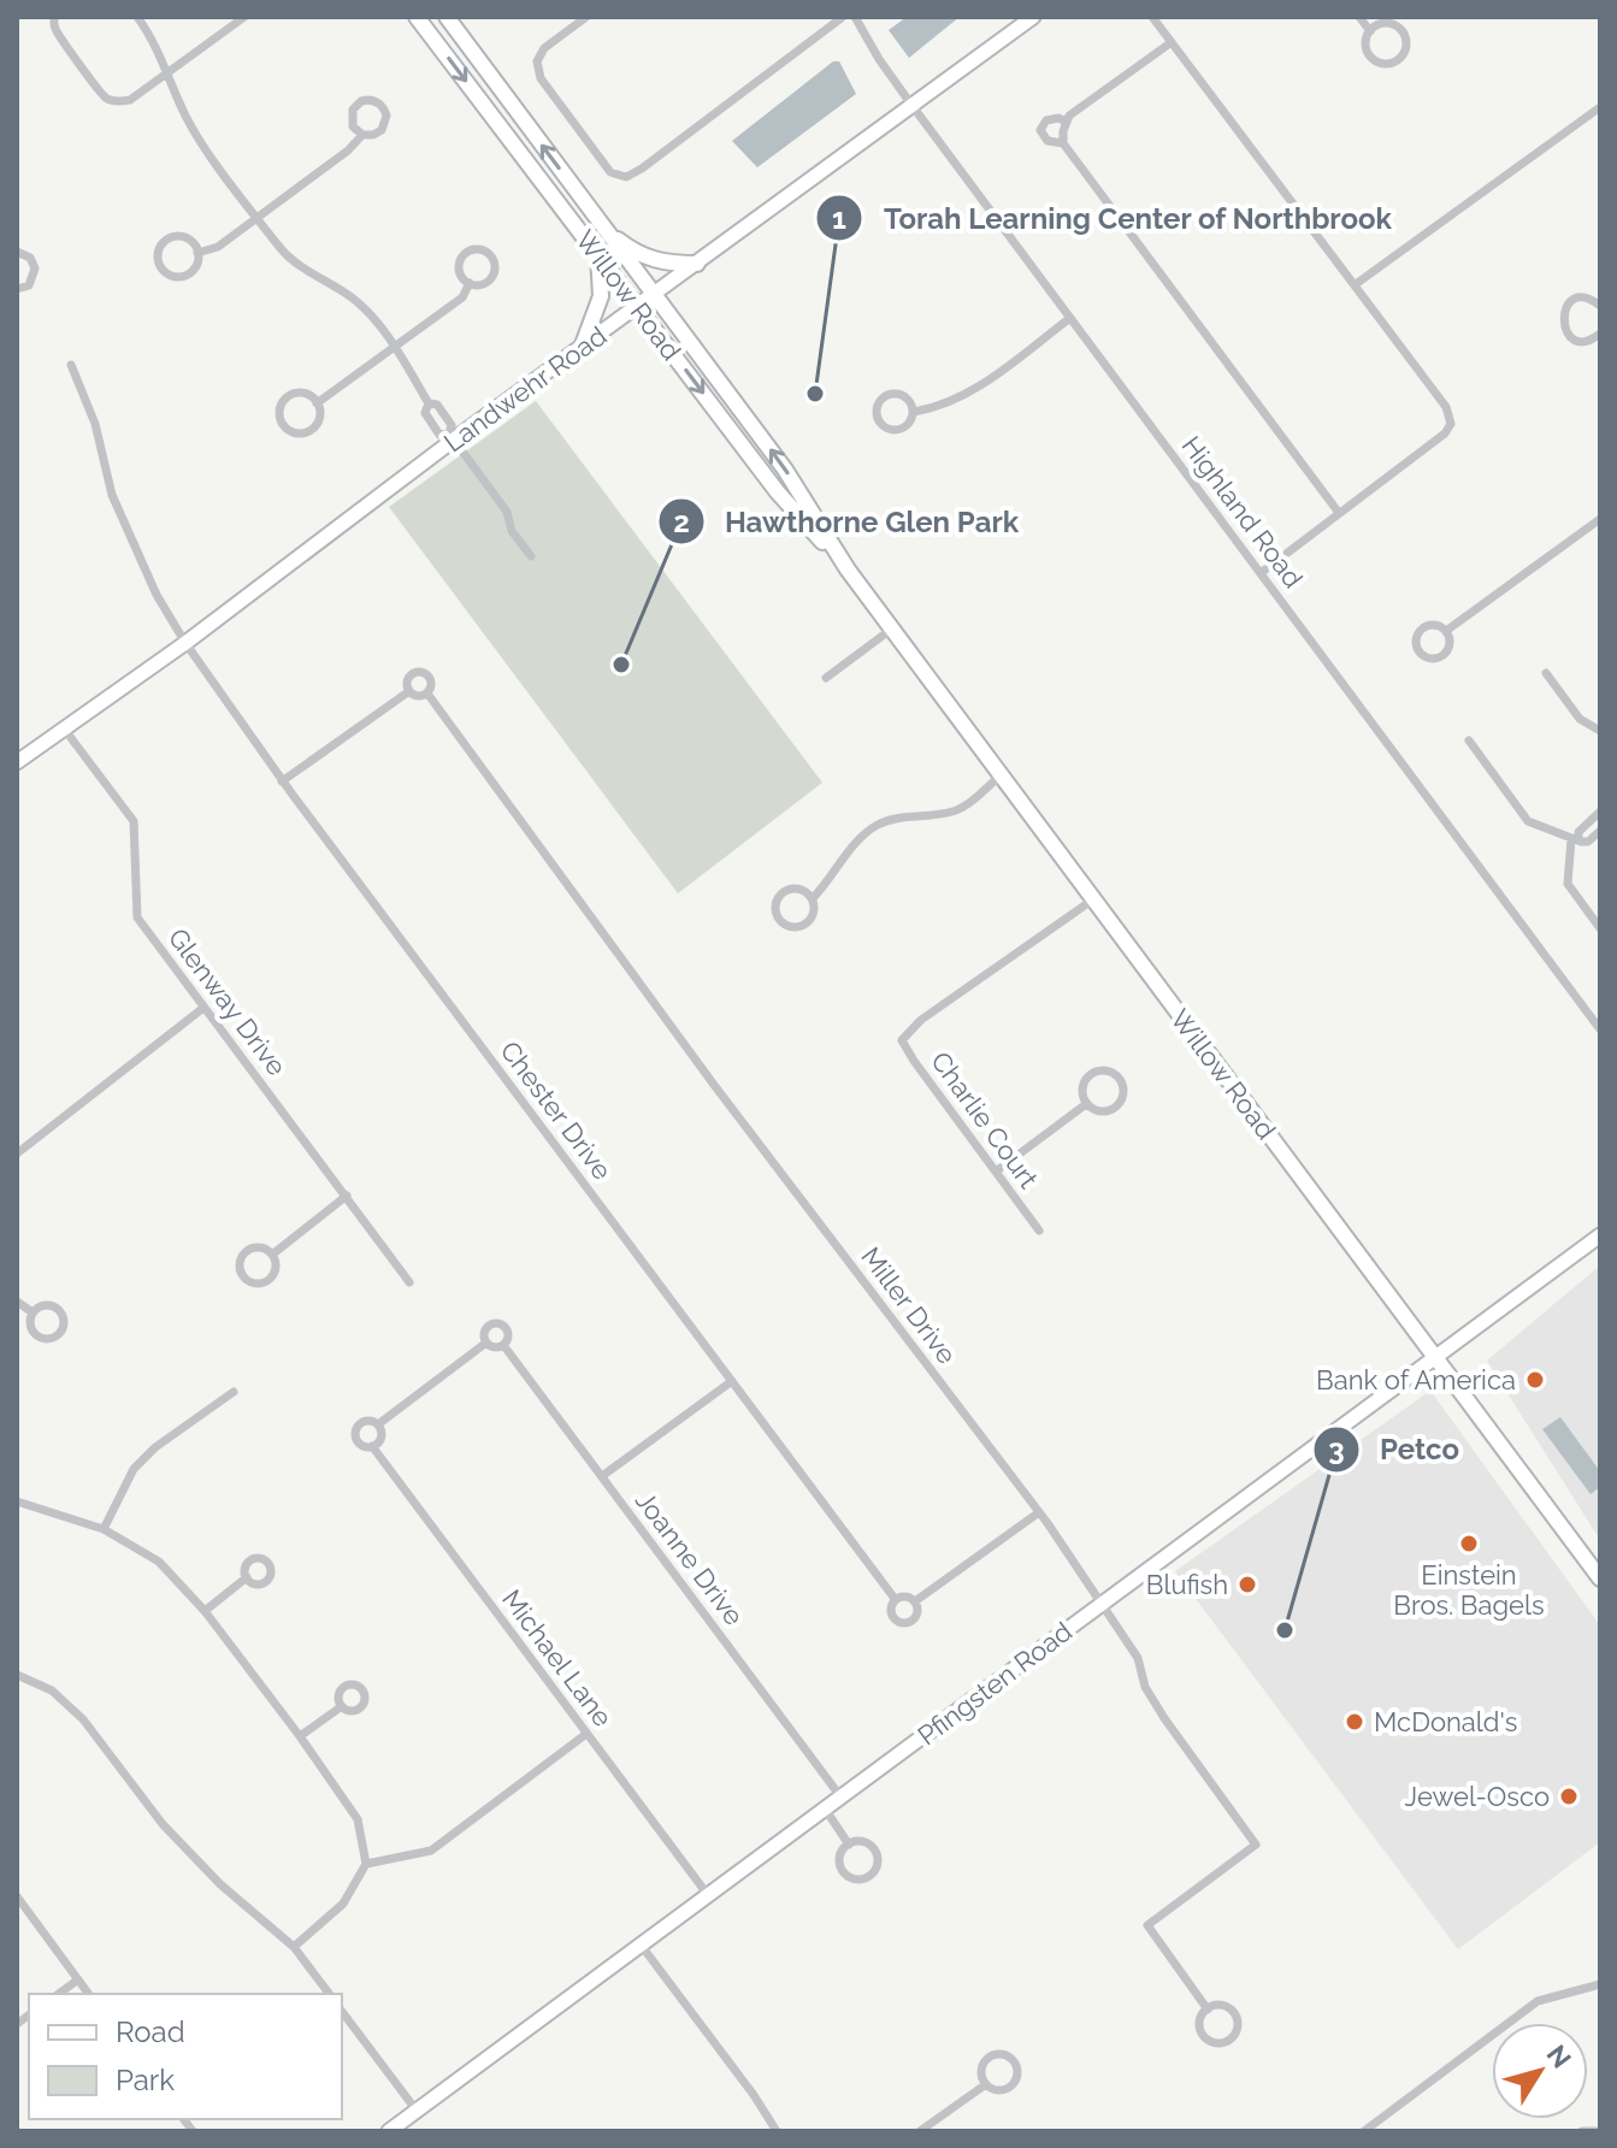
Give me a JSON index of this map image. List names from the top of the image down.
{
  "streets": {
    "main road": ["Willow Road", "Landwehr Road", "Pfingsten Road"],
    "street": [
      "Highland Road",
      "Glenway Drive",
      "Chester Drive",
      "Charlie Court",
      "Miller Drive",
      "Joanne Drive",
      "Michael Lane"
    ]
  },
  "crossings": [
    ["Willow Road", "Landwehr Road"],
    ["Willow Road", "Charlie Court"],
    ["Willow Road", "Pfingsten Road"],
    ["Landwehr Road", "Highland Road"],
    ["Landwehr Road", "Glenway Drive"],
    ["Landwehr Road", "Chester Drive"],
    ["Miller Drive", "Pfingsten Road"],
    ["Joanne Drive", "Pfingsten Road"],
    ["Michael Lane", "Pfingsten Road"]
  ],
  "places": [
    "Torah Learning Center of Northbrook",
    "Hawthorne Glen Park",
    "Bank of America",
    "Einstein Bros. Bagels",
    "Blufish",
    "Petco",
    "McDonald's",
    "Jewel-Osco"
  ],
  "legend": ["Road", "Park"],
  "north": "top right"
}
